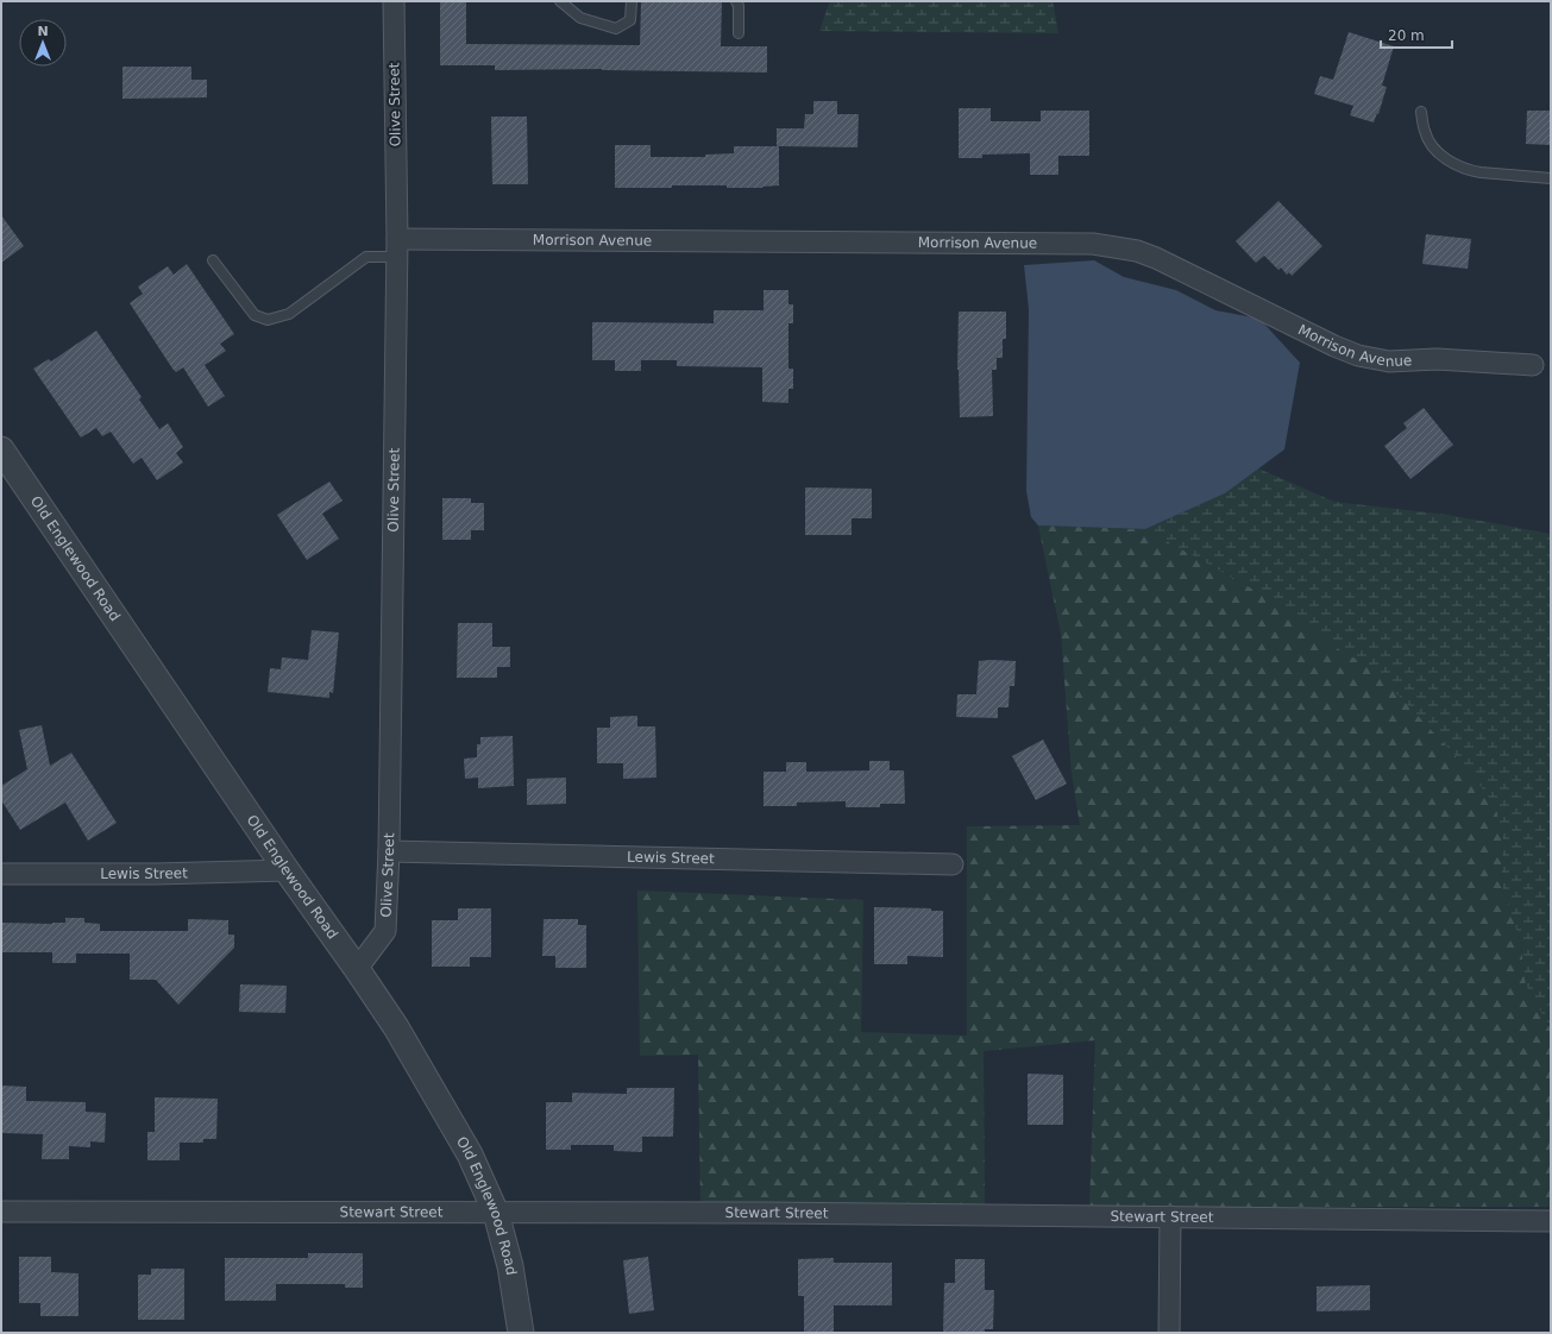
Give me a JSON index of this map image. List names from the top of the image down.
{
  "streets": {
    "street": [
      "Olive Street",
      "Morrison Avenue",
      "Old Englewood Road",
      "Lewis Street",
      "Stewart Street"
    ]
  },
  "crossings": [
    ["Olive Street", "Morrison Avenue"],
    ["Olive Street", "Old Englewood Road"],
    ["Olive Street", "Lewis Street"],
    ["Old Englewood Road", "Lewis Street"],
    ["Old Englewood Road", "Stewart Street"]
  ],
  "scale_bar": "20 m",
  "north": "top"
}
